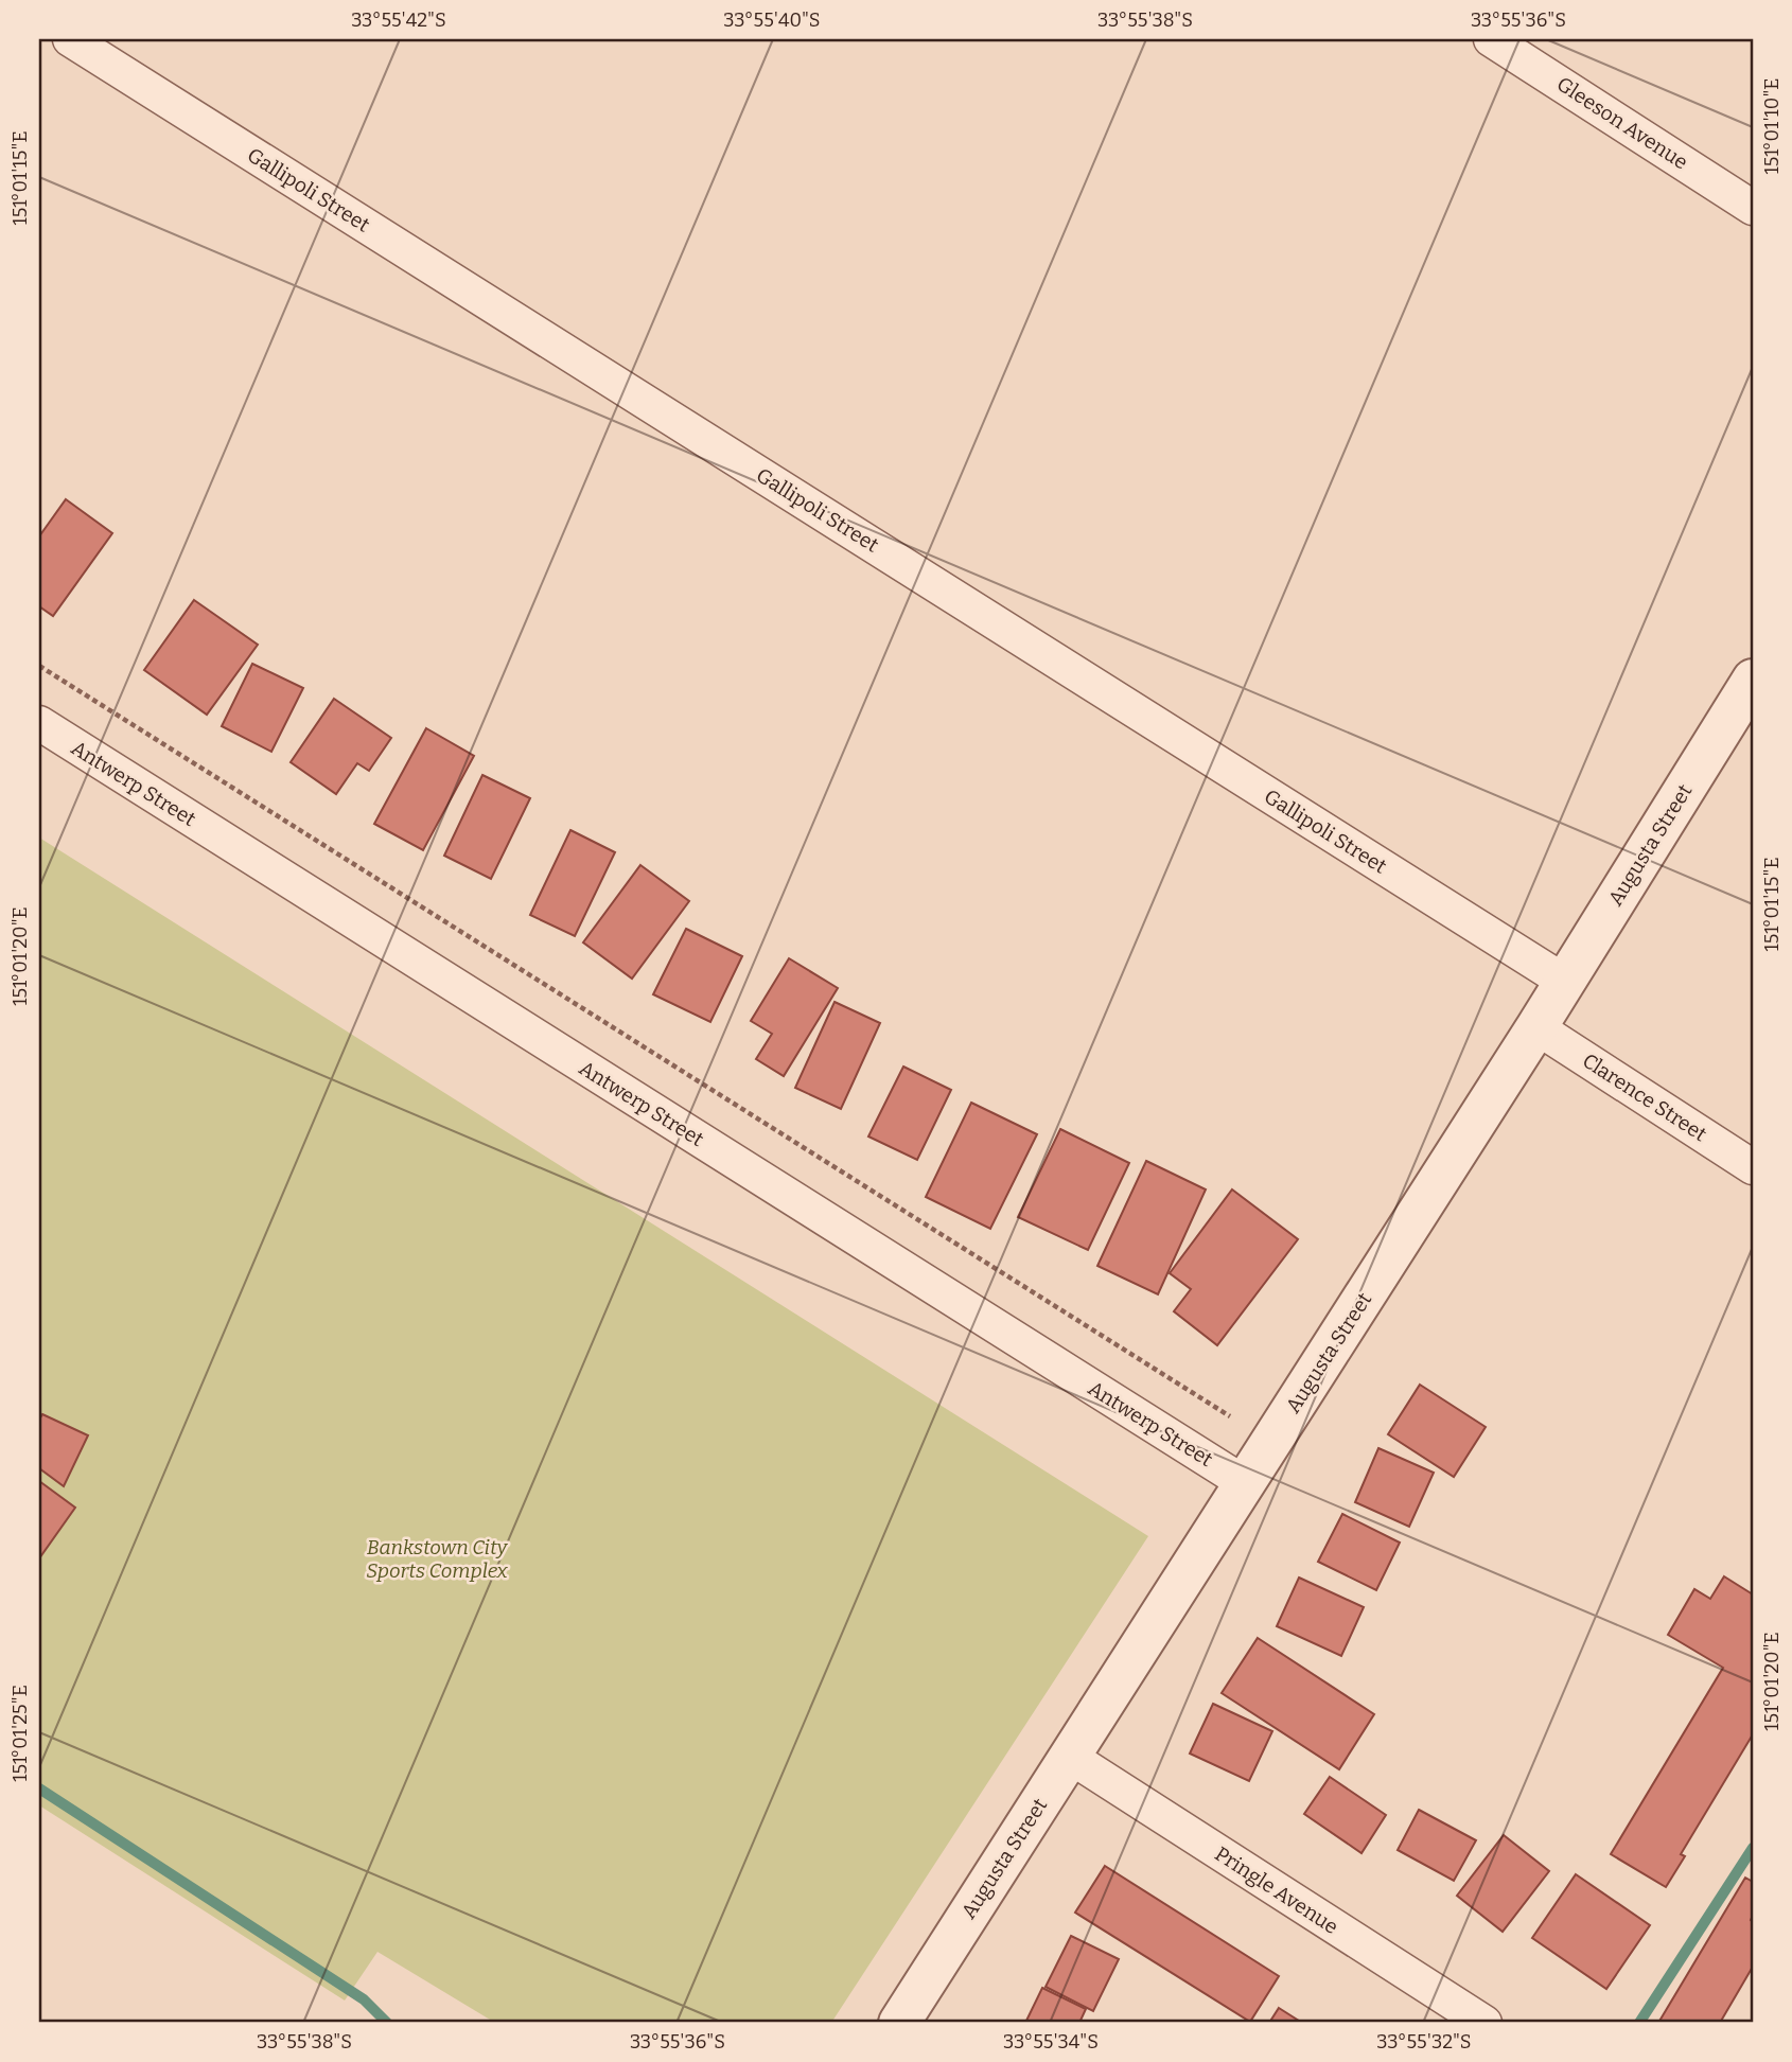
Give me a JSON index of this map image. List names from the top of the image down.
{
  "streets": {
    "street": [
      "Gleeson Avenue",
      "Gallipoli Street",
      "Antwerp Street",
      "Augusta Street",
      "Clarence Street",
      "Pringle Avenue"
    ]
  },
  "crossings": [
    ["Gallipoli Street", "Augusta Street"],
    ["Antwerp Street", "Augusta Street"],
    ["Augusta Street", "Clarence Street"],
    ["Augusta Street", "Pringle Avenue"]
  ],
  "parks": ["Bankstown City Sports Complex"],
  "coordinates": [
    "33°55'42\"S",
    "33°55'40\"S",
    "33°55'38\"S",
    "33°55'36\"S",
    "151°01'10\"E",
    "151°01'15\"E",
    "151°01'20\"E",
    "151°01'25\"E",
    "33°55'34\"S",
    "33°55'32\"S"
  ]
}
